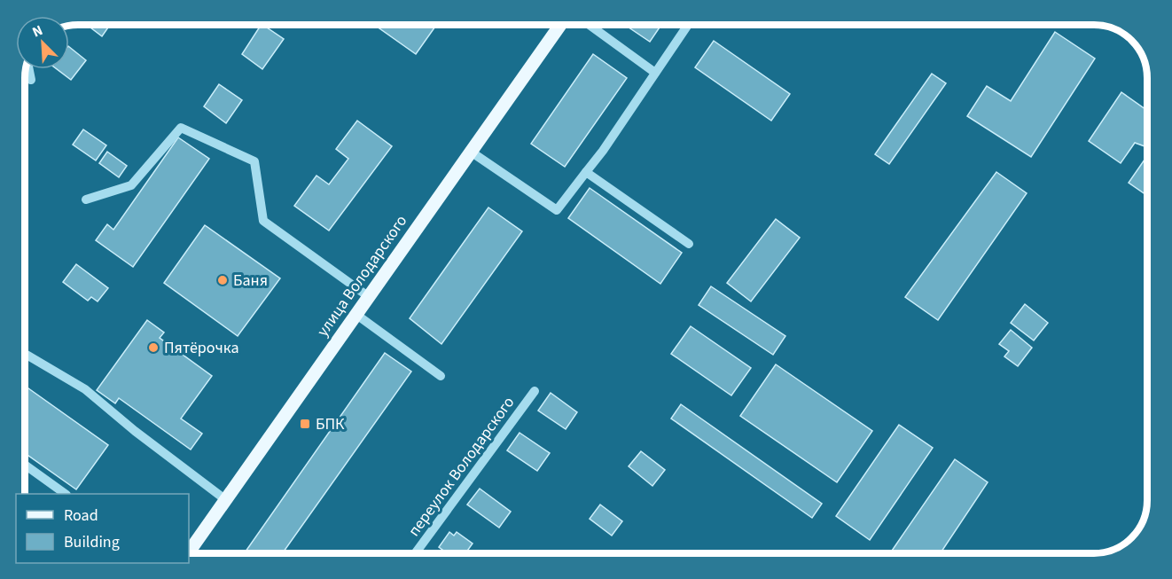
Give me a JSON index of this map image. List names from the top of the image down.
{
  "streets": {
    "main road": ["улица Володарского"],
    "street": ["переулок Володарского"]
  },
  "places": {
    "other": ["Баня", "Пятёрочка"],
    "transit": ["БПК"]
  },
  "legend": ["Road", "Building"],
  "north": "top left"
}
